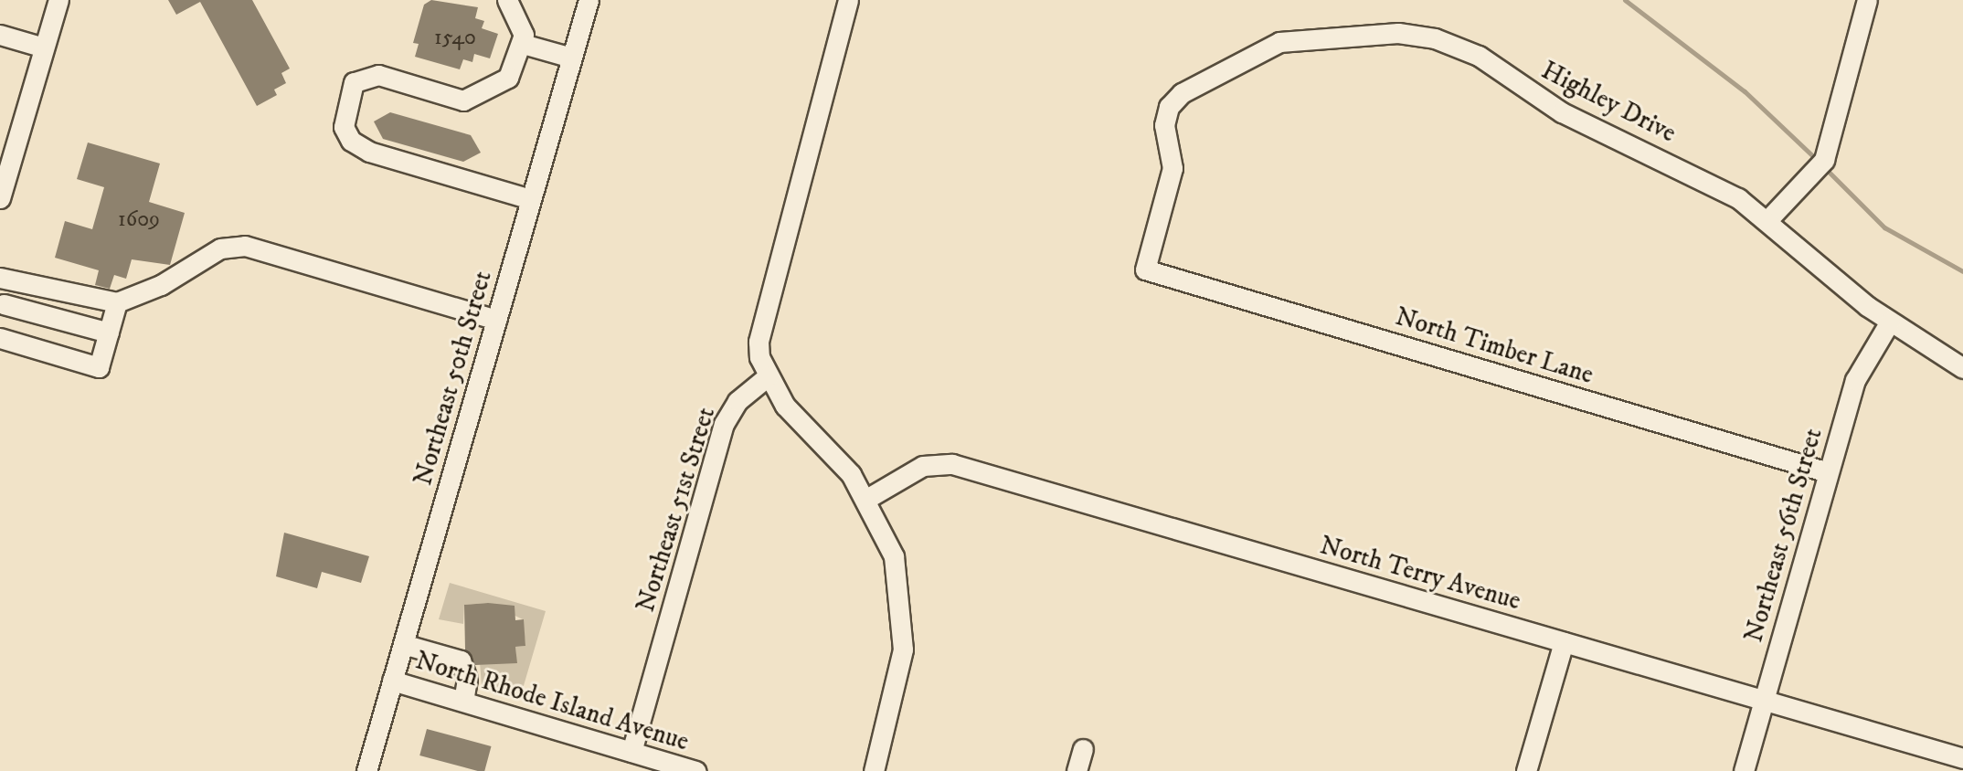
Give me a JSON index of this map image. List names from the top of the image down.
{
  "streets": {
    "street": [
      "Highley Drive",
      "North Timber Lane",
      "Northeast 50th Street",
      "Northeast 51st Street",
      "Northeast 56th Street",
      "North Terry Avenue",
      "North Rhode Island Avenue"
    ]
  },
  "crossings": [
    ["Highley Drive", "North Timber Lane"],
    ["Highley Drive", "Northeast 56th Street"],
    ["North Timber Lane", "Northeast 56th Street"],
    ["Northeast 50th Street", "North Rhode Island Avenue"],
    ["Northeast 51st Street", "North Rhode Island Avenue"],
    ["Northeast 56th Street", "North Terry Avenue"]
  ],
  "house_numbers": ["1540", "1609"]
}
